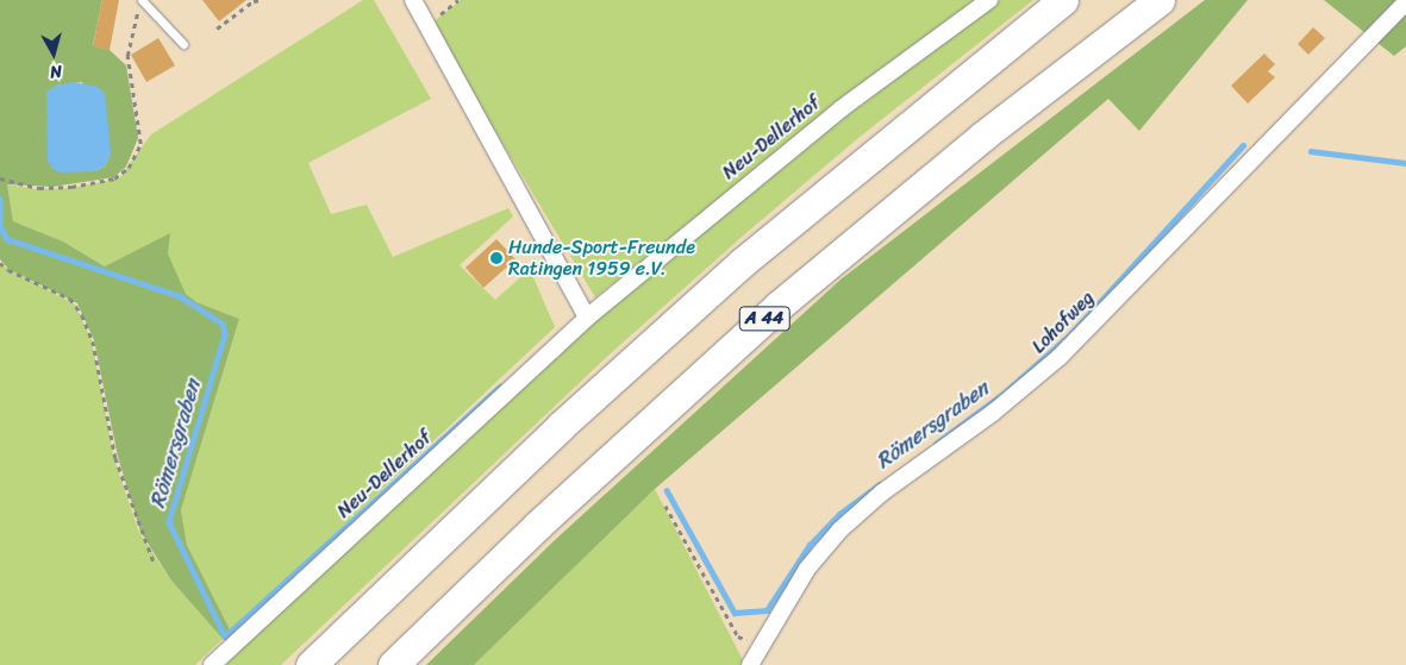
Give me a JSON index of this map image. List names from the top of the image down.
{
  "streets": {
    "highway": ["A 44"],
    "street": ["Neu-Dellerhof", "Lohofweg"]
  },
  "water": ["Römersgraben"],
  "places": ["Hunde-Sport-Freunde Ratingen 1959 e.V."],
  "north": "bottom"
}
